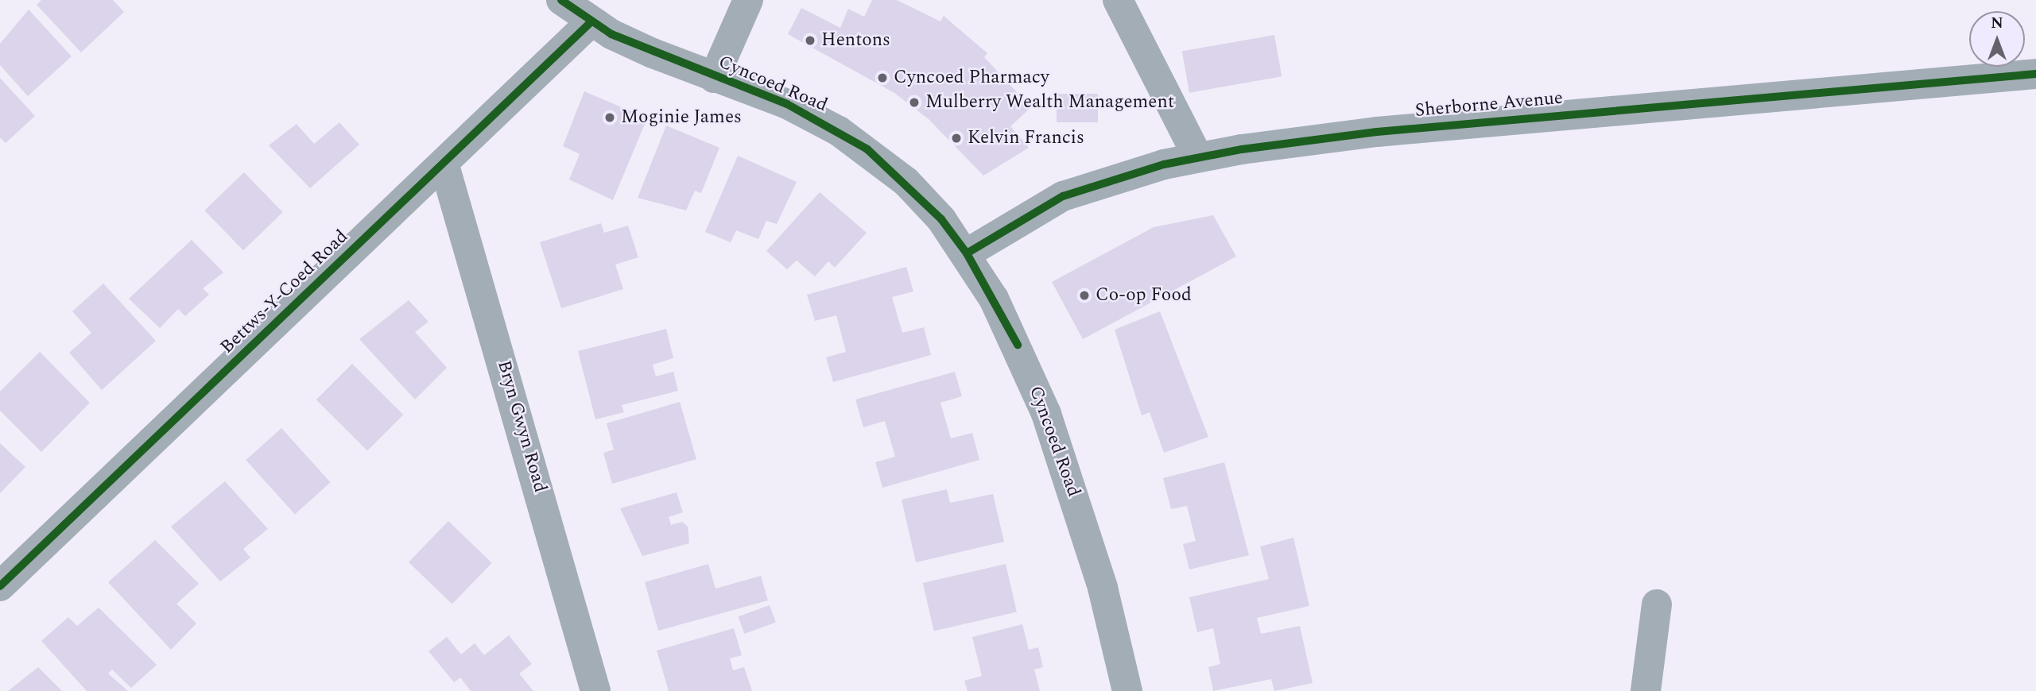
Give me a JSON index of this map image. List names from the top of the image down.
{
  "streets": {
    "street": [
      "Cyncoed Road",
      "Sherborne Avenue",
      "Bettws-Y-Coed Road",
      "Bryn Gwyn Road"
    ]
  },
  "crossings": [
    ["Cyncoed Road", "Sherborne Avenue"],
    ["Cyncoed Road", "Bettws-Y-Coed Road"],
    ["Bettws-Y-Coed Road", "Bryn Gwyn Road"]
  ],
  "places": [
    "Hentons",
    "Cyncoed Pharmacy",
    "Mulberry Wealth Management",
    "Moginie James",
    "Kelvin Francis",
    "Co-op Food"
  ],
  "north": "top"
}
